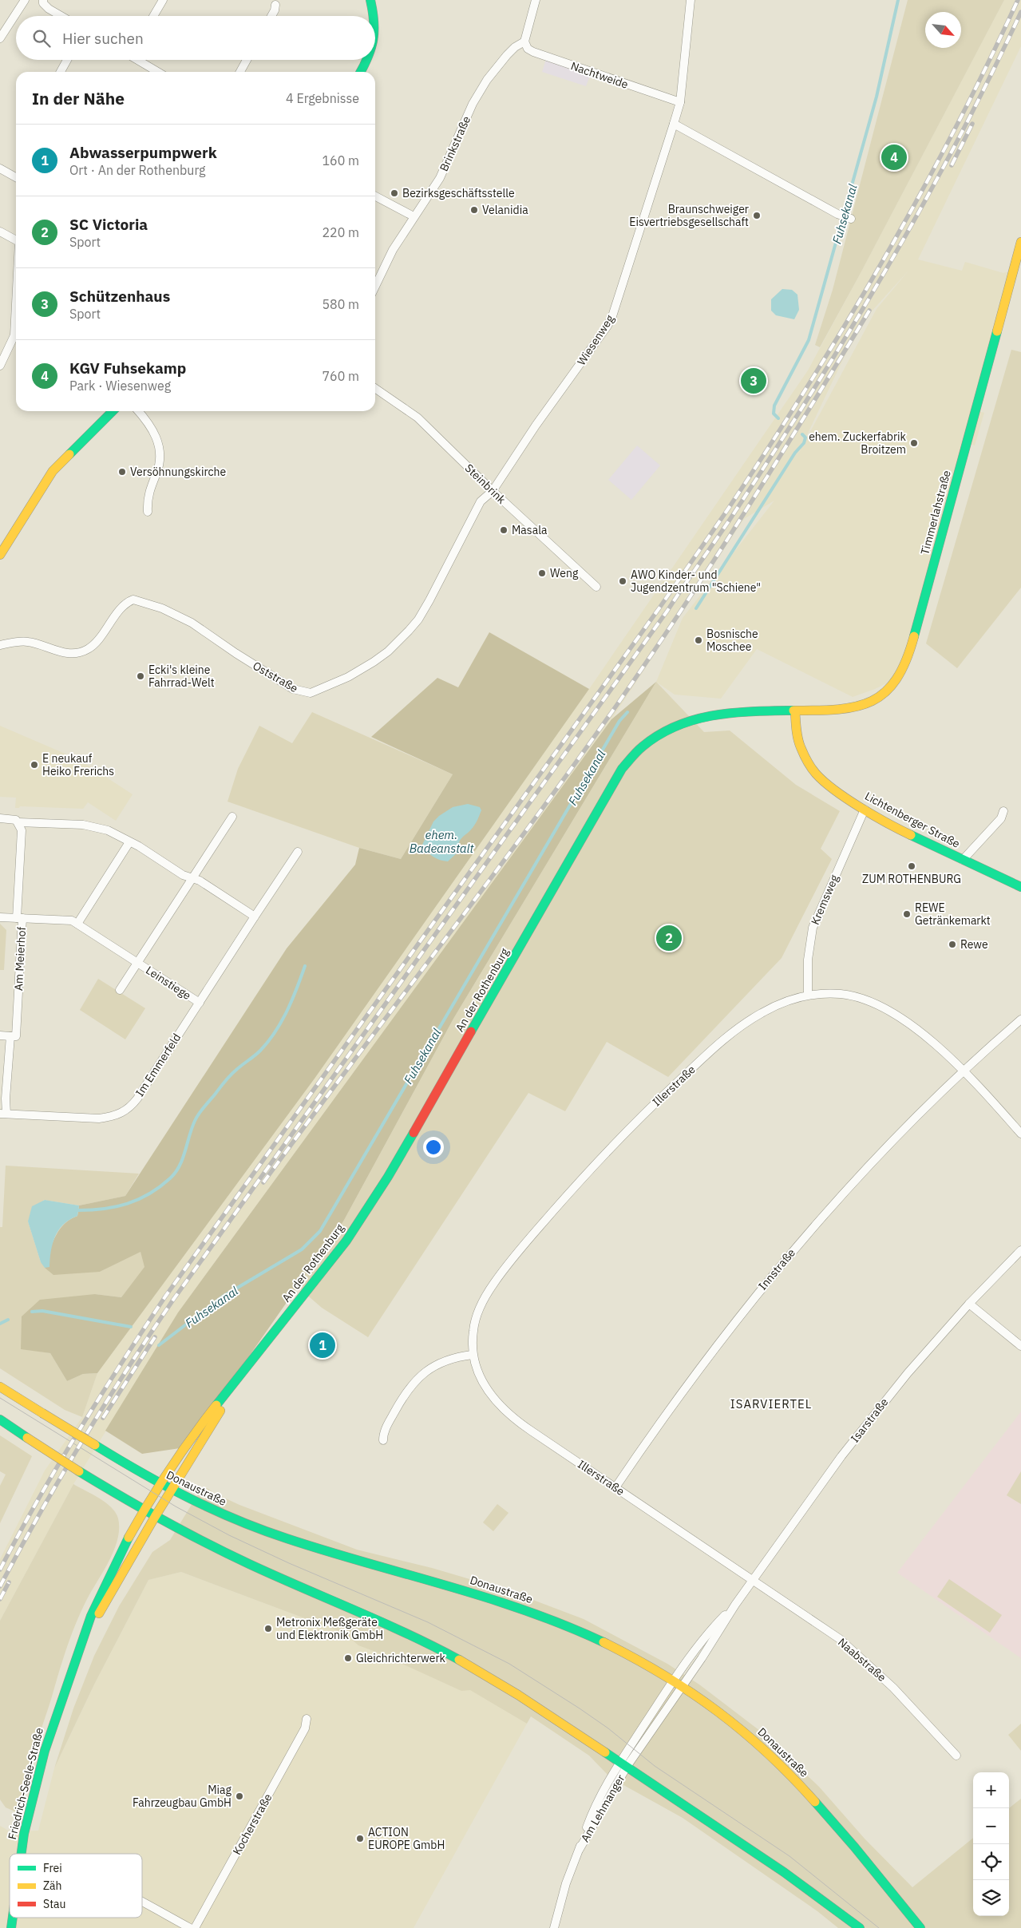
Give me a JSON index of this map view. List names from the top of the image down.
{
  "streets": {
    "main road": [
      "Timmerlahstraße",
      "Lichtenberger Straße",
      "An der Rothenburg",
      "Donaustraße",
      "Friedrich-Seele-Straße"
    ],
    "street": [
      "Nachtweide",
      "Brinkstraße",
      "Wiesenweg",
      "Steinbrink",
      "Oststraße",
      "Kremsweg",
      "Am Meierhof",
      "Leinstiege",
      "Im Emmerfeld",
      "Illerstraße",
      "Innstraße",
      "Isarstraße",
      "Naabstraße",
      "Am Lehmanger",
      "Kocherstraße"
    ]
  },
  "crossings": [
    ["Nachtweide", "Brinkstraße"],
    ["Nachtweide", "Wiesenweg"],
    ["Wiesenweg", "Steinbrink"],
    ["Wiesenweg", "Oststraße"],
    ["Steinbrink", "Oststraße"],
    ["Timmerlahstraße", "Lichtenberger Straße"],
    ["Timmerlahstraße", "An der Rothenburg"],
    ["Lichtenberger Straße", "Kremsweg"],
    ["Lichtenberger Straße", "An der Rothenburg"],
    ["Kremsweg", "Illerstraße"],
    ["Am Meierhof", "Leinstiege"],
    ["Am Meierhof", "Im Emmerfeld"],
    ["Leinstiege", "Im Emmerfeld"],
    ["An der Rothenburg", "Donaustraße"],
    ["An der Rothenburg", "Friedrich-Seele-Straße"],
    ["Illerstraße", "Innstraße"],
    ["Illerstraße", "Isarstraße"],
    ["Illerstraße", "Naabstraße"],
    ["Isarstraße", "Donaustraße"],
    ["Isarstraße", "Naabstraße"],
    ["Isarstraße", "Am Lehmanger"],
    ["Donaustraße", "Friedrich-Seele-Straße"]
  ],
  "districts": ["ISARVIERTEL"],
  "water": ["Fuhsekanal", "ehem. Badeanstalt"],
  "places": [
    "Bezirksgeschäftsstelle",
    "Velanidia",
    "Braunschweiger Eisvertriebsgesellschaft",
    "ehem. Zuckerfabrik Broitzem",
    "Versöhnungskirche",
    "Masala",
    "Weng",
    "AWO Kinder- und Jugendzentrum \"Schiene\"",
    "Bosnische Moschee",
    "Ecki's kleine Fahrrad-Welt",
    "E neukauf Heiko Frerichs",
    "ZUM ROTHENBURG",
    "REWE Getränkemarkt",
    "Rewe",
    "Metronix Meßgeräte und Elektronik GmbH",
    "Gleichrichterwerk",
    "Miag Fahrzeugbau GmbH",
    "ACTION EUROPE GmbH"
  ],
  "legend": ["Frei", "Zäh", "Stau"],
  "north": "bottom right",
  "page": {
    "search": "Hier suchen",
    "heading": ["In der Nähe", "4 Ergebnisse"],
    "list": [
      {
        "mark": "1",
        "name": "Abwasserpumpwerk",
        "note": "Ort · An der Rothenburg",
        "value": "160 m"
      },
      {
        "mark": "2",
        "name": "SC Victoria",
        "note": "Sport",
        "value": "220 m"
      },
      {
        "mark": "3",
        "name": "Schützenhaus",
        "note": "Sport",
        "value": "580 m"
      },
      {
        "mark": "4",
        "name": "KGV Fuhsekamp",
        "note": "Park · Wiesenweg",
        "value": "760 m"
      }
    ],
    "pins": [
      "4",
      "3",
      "2",
      "1"
    ],
    "map_buttons": ["+", "−"]
  }
}
